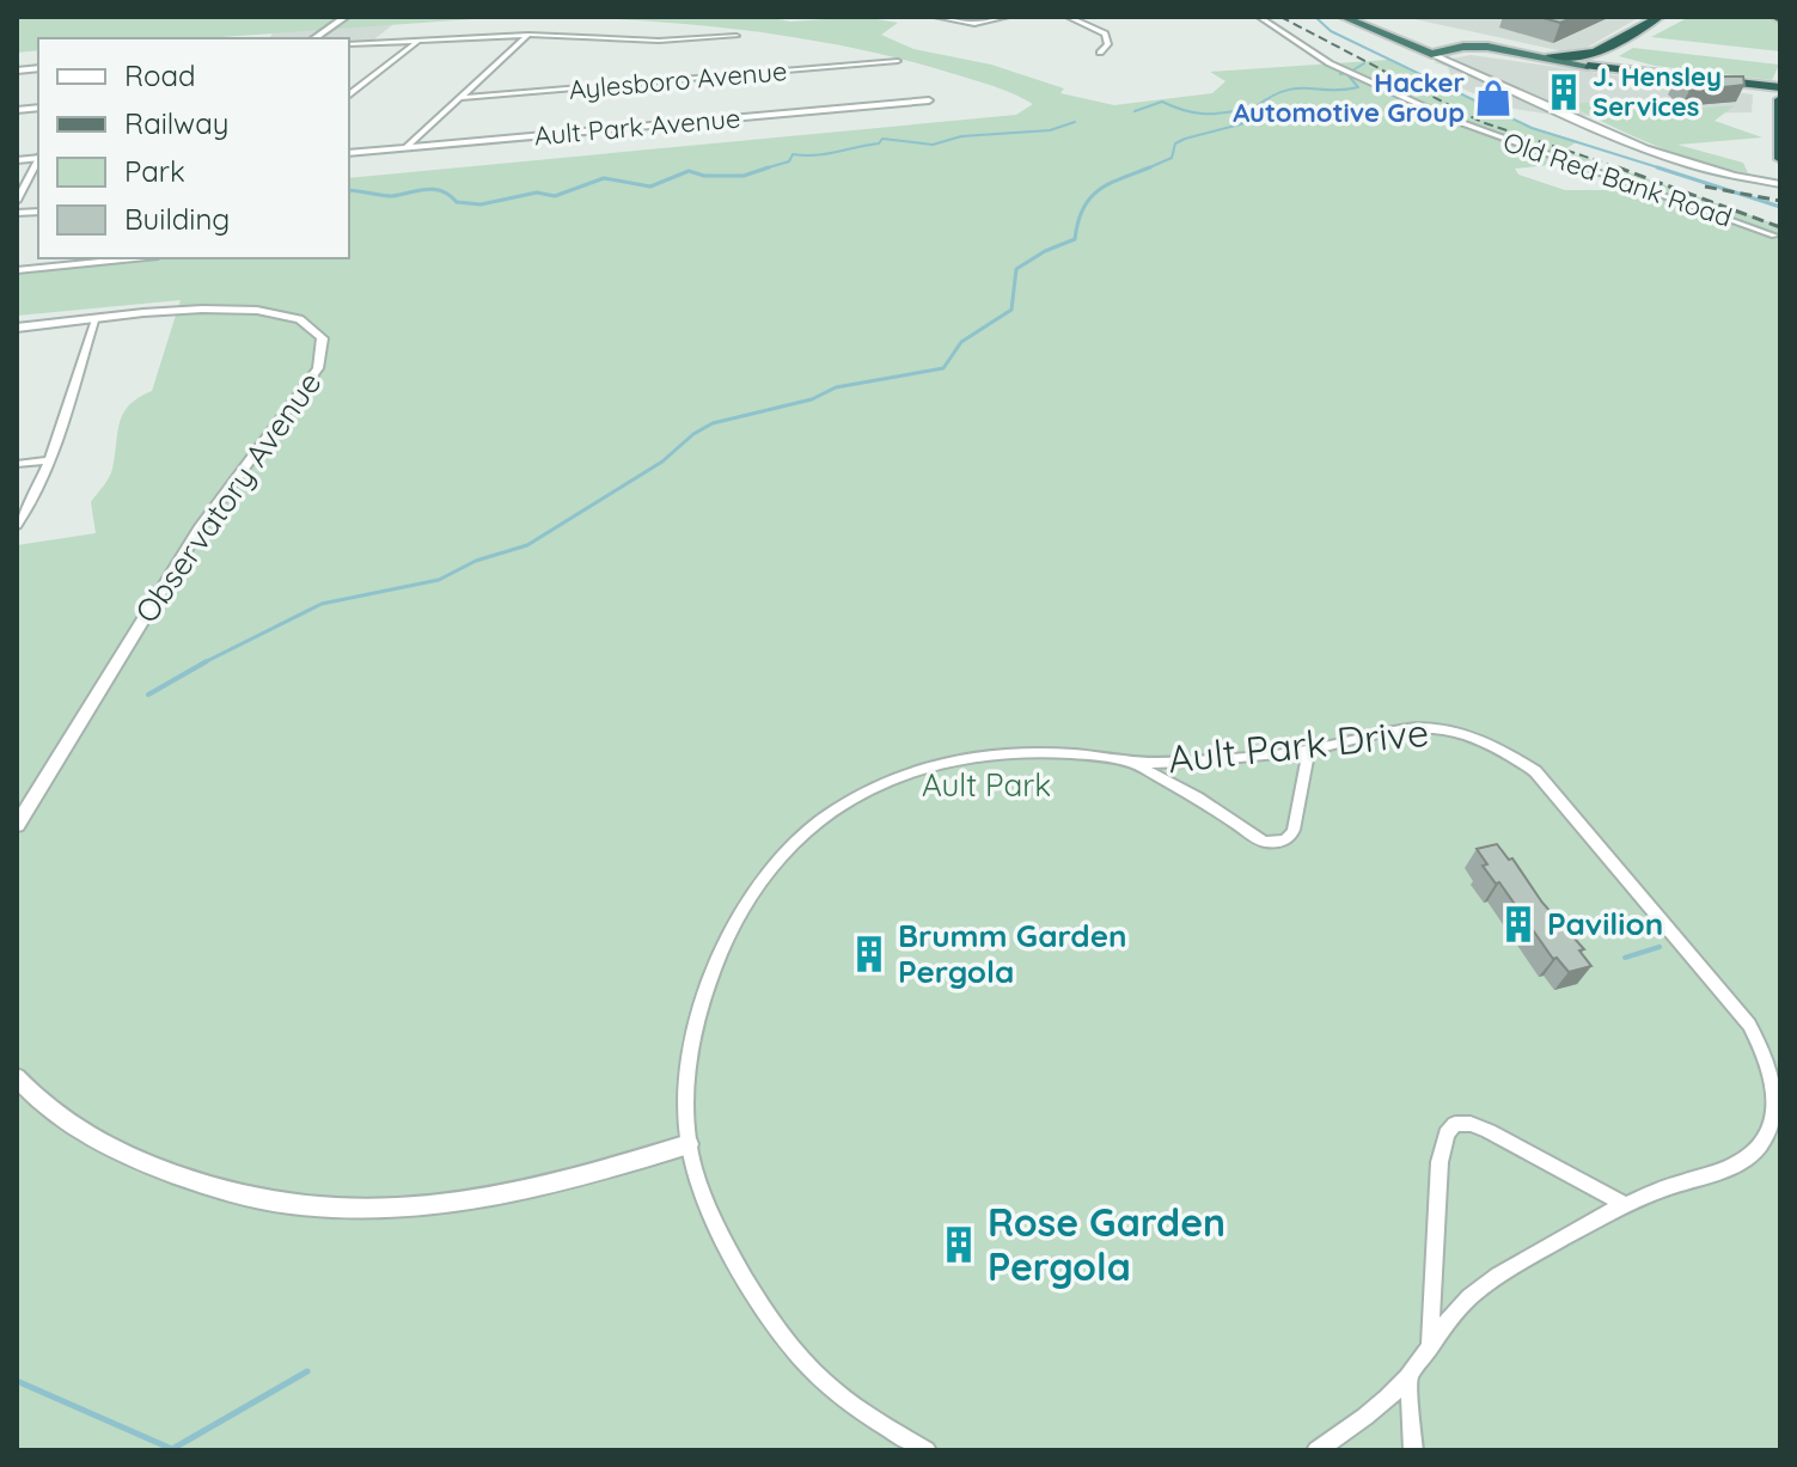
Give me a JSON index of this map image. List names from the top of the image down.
{
  "streets": {
    "street": [
      "Aylesboro Avenue",
      "Ault Park Avenue",
      "Old Red Bank Road",
      "Observatory Avenue",
      "Ault Park Drive"
    ]
  },
  "parks": ["Ault Park"],
  "places": {
    "building": [
      "J. Hensley Services",
      "Pavilion",
      "Brumm Garden Pergola",
      "Rose Garden Pergola"
    ],
    "shop": ["Hacker Automotive Group"]
  },
  "legend": [
    "Road",
    "Railway",
    "Park",
    "Building"
  ]
}
